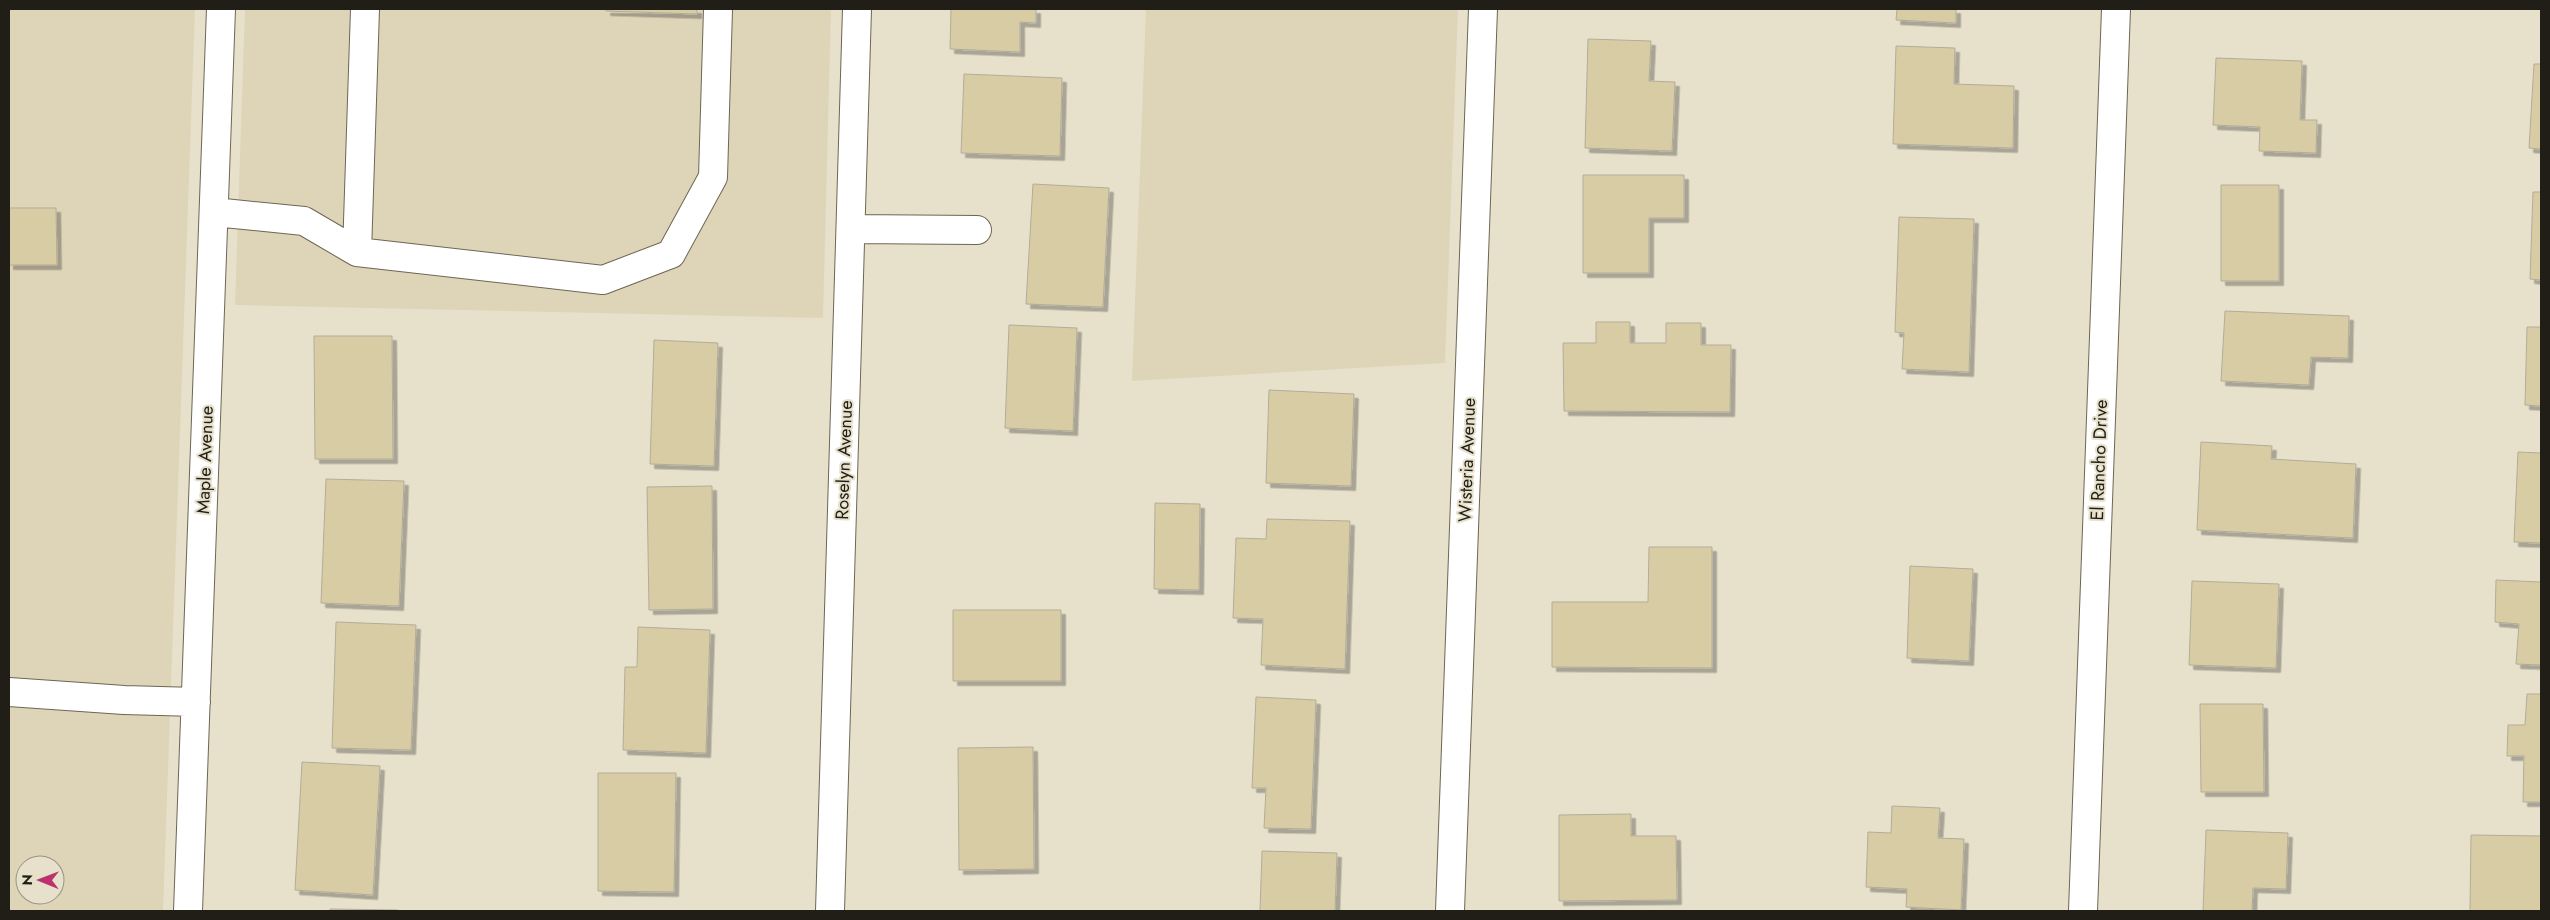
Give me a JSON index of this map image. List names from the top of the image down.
{
  "streets": {
    "street": [
      "Maple Avenue",
      "Roselyn Avenue",
      "Wisteria Avenue",
      "El Rancho Drive"
    ]
  },
  "north": "left"
}
